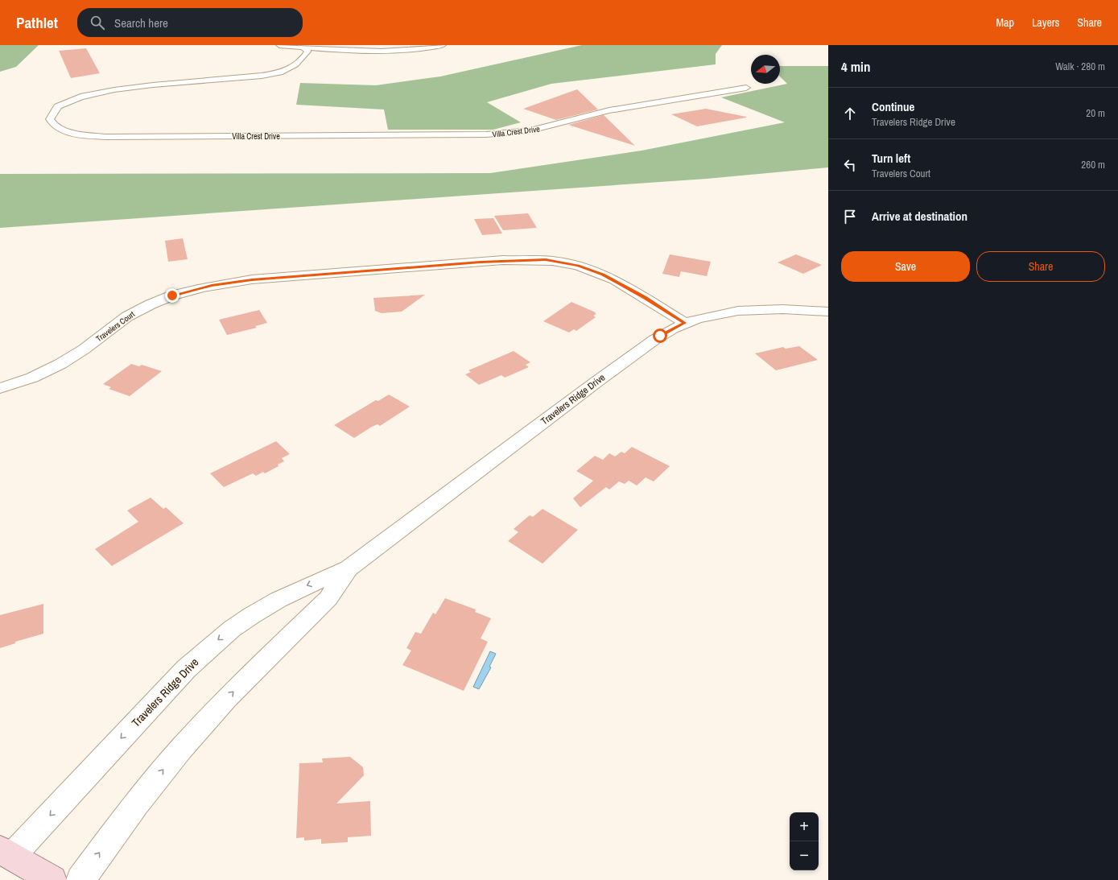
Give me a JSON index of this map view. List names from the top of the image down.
{
  "streets": {
    "street": ["Villa Crest Drive", "Travelers Court", "Travelers Ridge Drive"]
  },
  "crossings": [
    ["Travelers Court", "Travelers Ridge Drive"]
  ],
  "north": "left",
  "page": {
    "header": "Pathlet",
    "search": "Search here",
    "nav": ["Map", "Layers", "Share"],
    "heading": ["4 min", "Walk · 280 m"],
    "list": [
      ["Continue", "Travelers Ridge Drive", "20 m"],
      ["Turn left", "Travelers Court", "260 m"],
      "Arrive at destination"
    ],
    "buttons": ["Save", "Share"],
    "map_buttons": ["+", "−"]
  }
}
